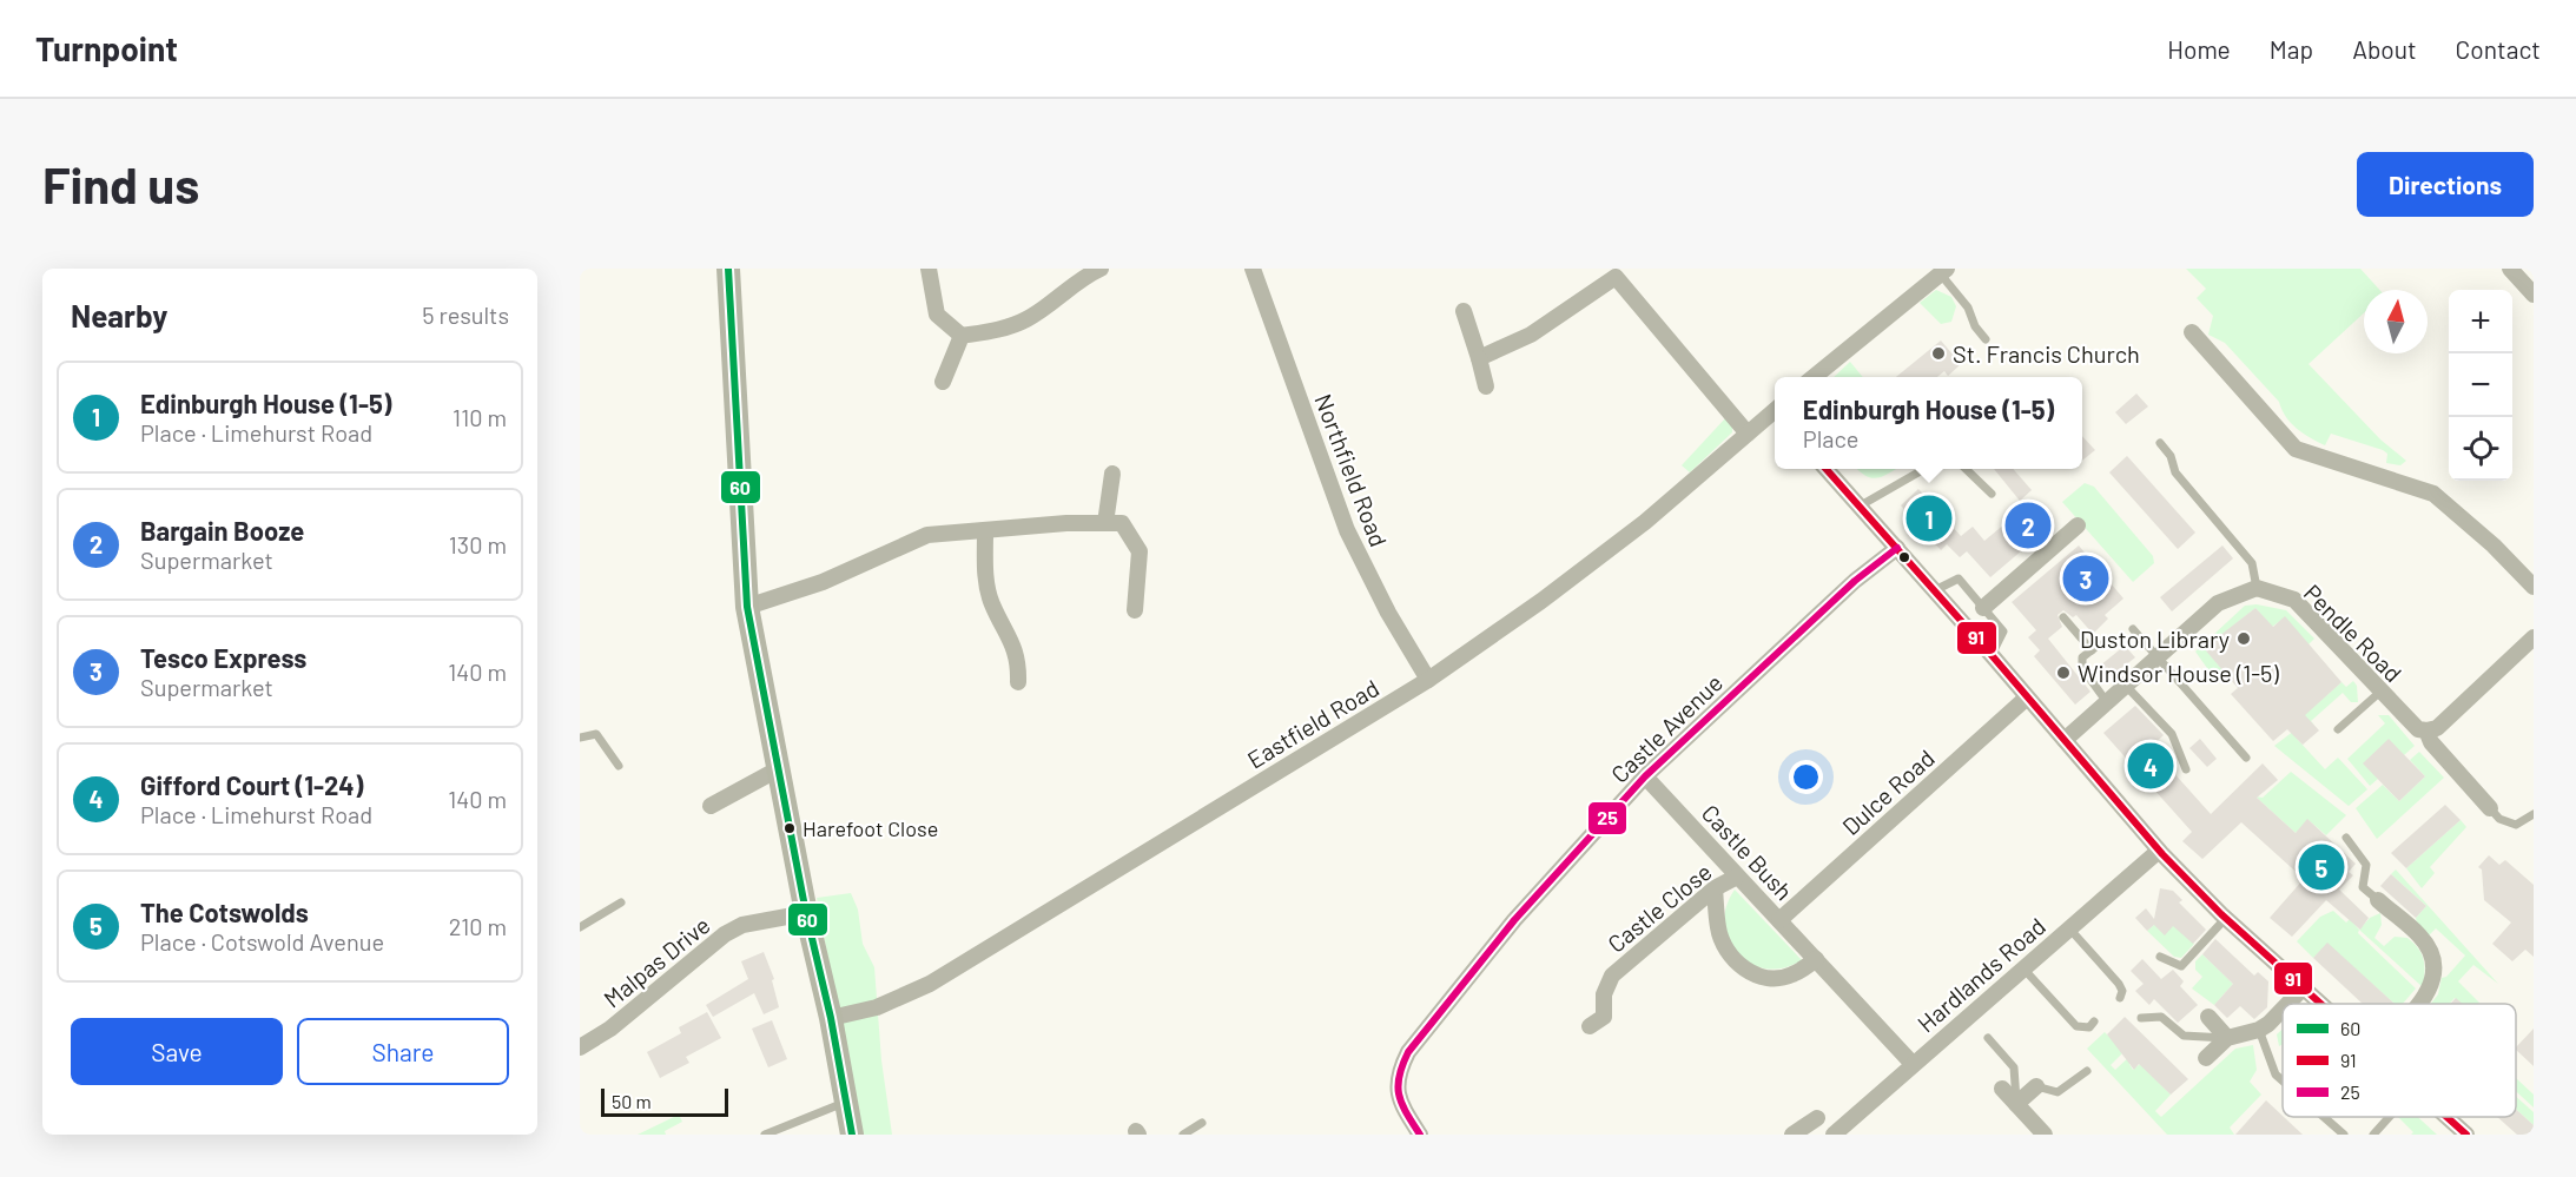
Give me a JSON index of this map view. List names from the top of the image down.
{
  "streets": {
    "street": [
      "Northfield Road",
      "Pendle Road",
      "Eastfield Road",
      "Castle Avenue",
      "Dulce Road",
      "Castle Bush",
      "Castle Close",
      "Malpas Drive",
      "Hardlands Road"
    ]
  },
  "crossings": [
    ["Northfield Road", "Eastfield Road"],
    ["Castle Avenue", "Castle Bush"],
    ["Dulce Road", "Castle Bush"],
    ["Castle Bush", "Castle Close"],
    ["Castle Bush", "Hardlands Road"]
  ],
  "places": [
    "St. Francis Church",
    "Duston Library",
    "Windsor House (1-5)",
    "Harefoot Close"
  ],
  "lines": ["transit line 60", "transit line 91", "transit line 25"],
  "legend": ["60", "91", "25"],
  "scale_bar": "50 m",
  "north": "top",
  "page": {
    "header": "Turnpoint",
    "nav": [
      "Home",
      "Map",
      "About",
      "Contact"
    ],
    "buttons": [
      "Directions",
      ["Save", "Share"]
    ],
    "title": "Find us",
    "heading": ["Nearby", "5 results"],
    "map_buttons": ["+", "−"],
    "list": [
      {
        "mark": "1",
        "name": "Edinburgh House (1-5)",
        "note": "Place · Limehurst Road",
        "value": "110 m"
      },
      {
        "mark": "2",
        "name": "Bargain Booze",
        "note": "Supermarket",
        "value": "130 m"
      },
      {
        "mark": "3",
        "name": "Tesco Express",
        "note": "Supermarket",
        "value": "140 m"
      },
      {
        "mark": "4",
        "name": "Gifford Court (1-24)",
        "note": "Place · Limehurst Road",
        "value": "140 m"
      },
      {
        "mark": "5",
        "name": "The Cotswolds",
        "note": "Place · Cotswold Avenue",
        "value": "210 m"
      }
    ],
    "popup": ["Edinburgh House (1-5)", "Place"],
    "pins": [
      "1",
      "2",
      "3",
      "4",
      "5"
    ],
    "scale": "50 m"
  }
}
